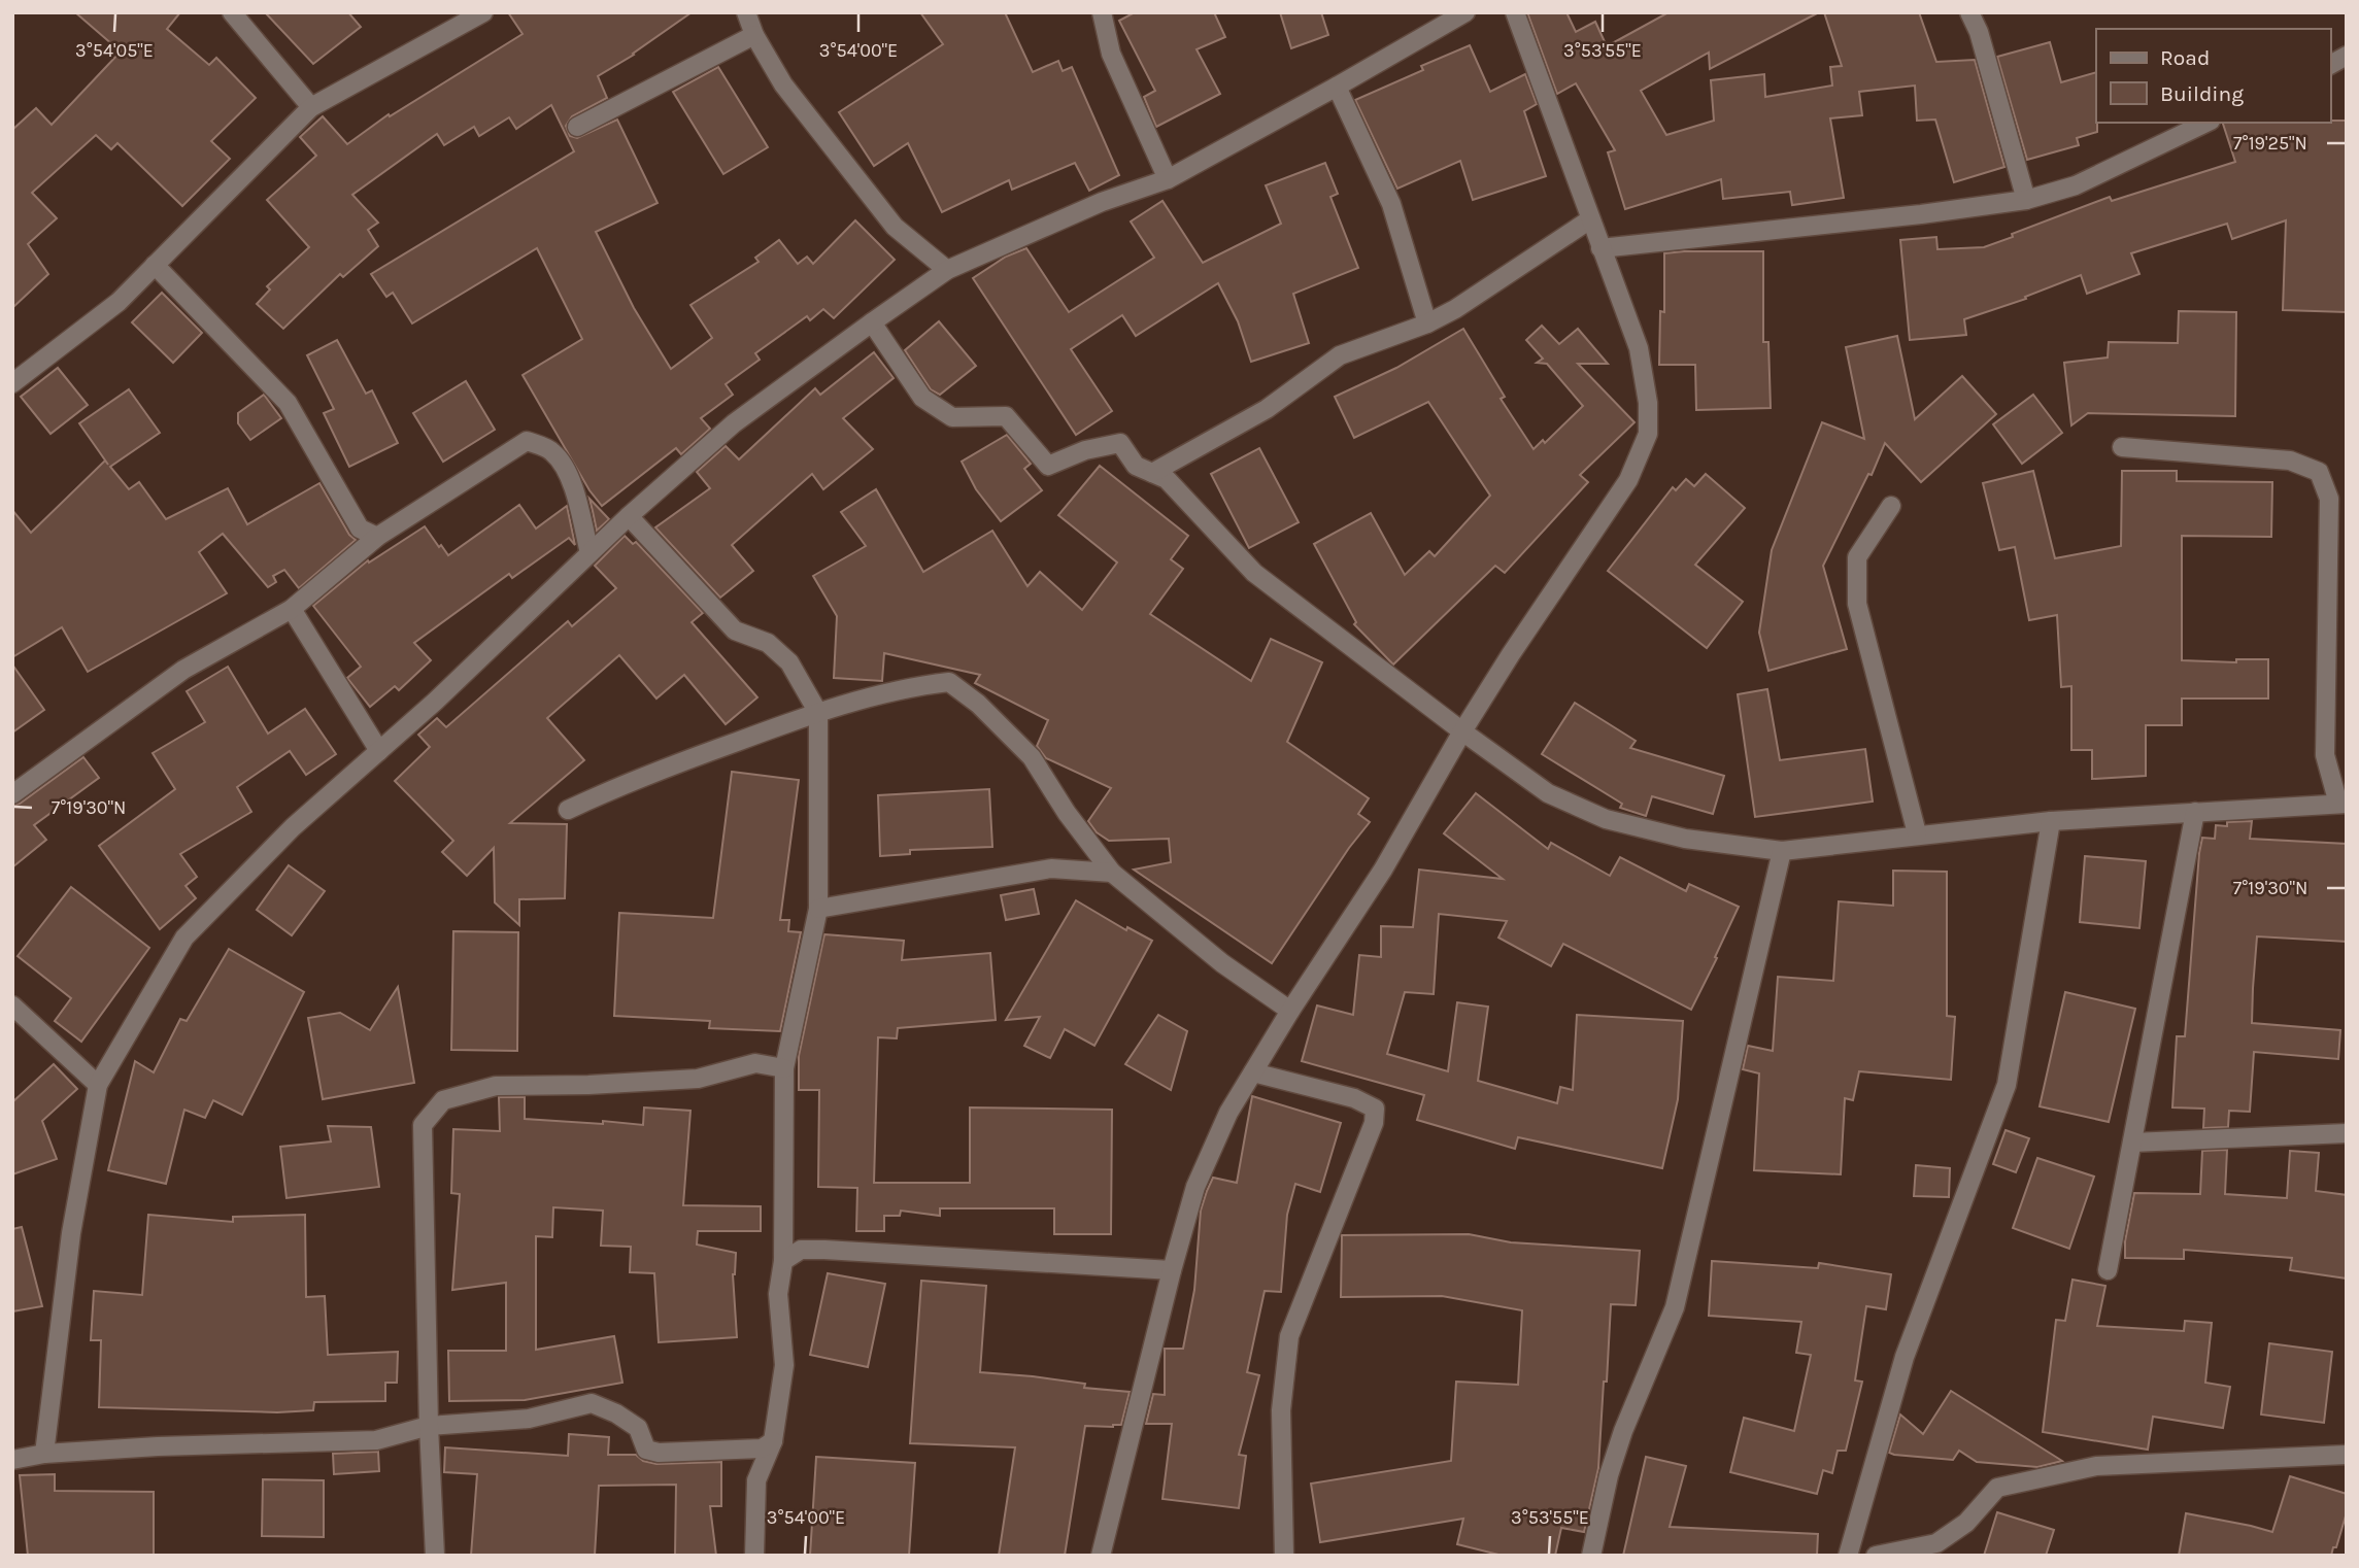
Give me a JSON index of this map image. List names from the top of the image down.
{
  "legend": ["Road", "Building"],
  "coordinates": [
    "3°54'05\"E",
    "3°54'00\"E",
    "3°53'55\"E",
    "7°19'25\"N",
    "7°19'30\"N"
  ]
}
